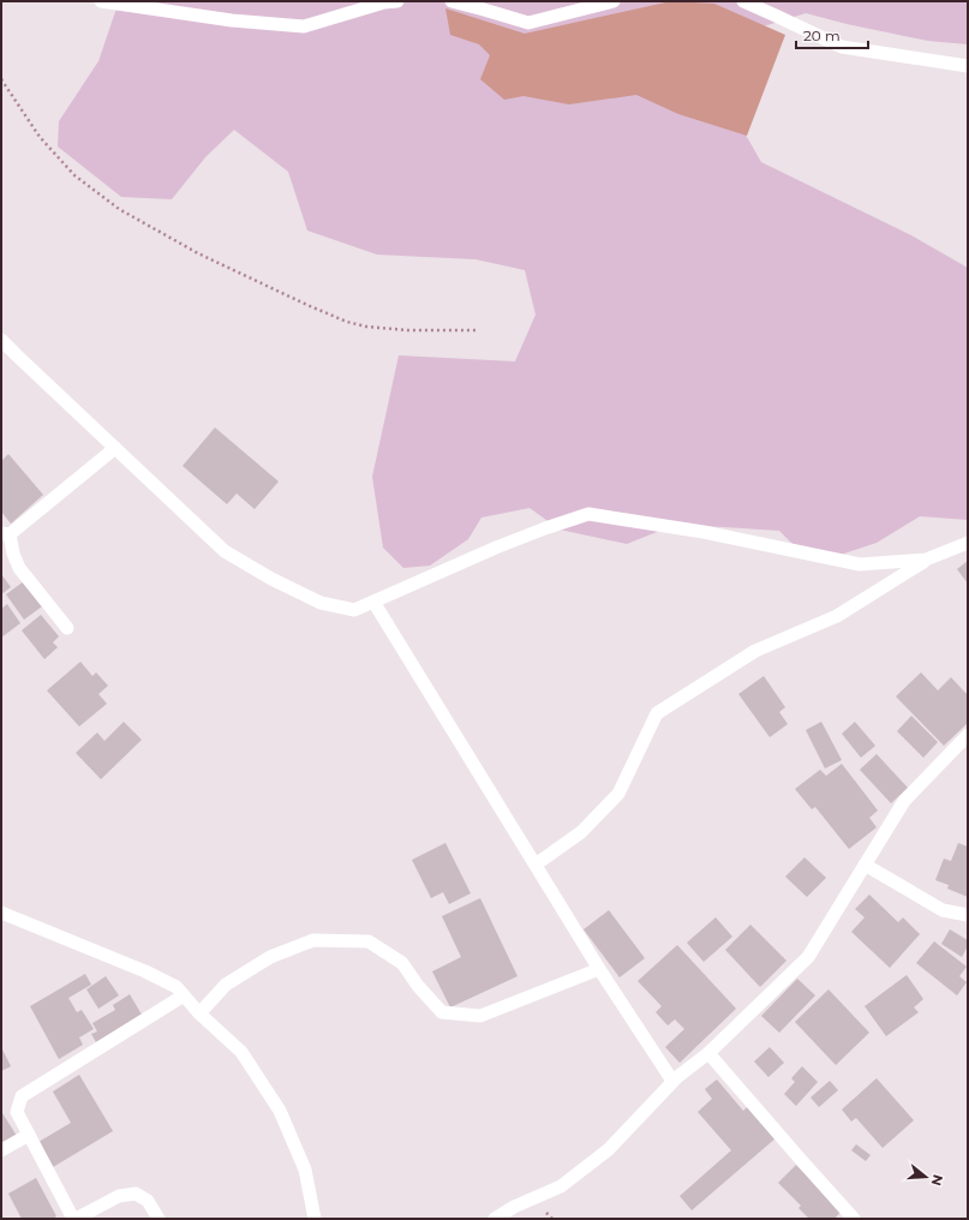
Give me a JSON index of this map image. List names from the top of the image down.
{
  "scale_bar": "20 m",
  "north": "right"
}
